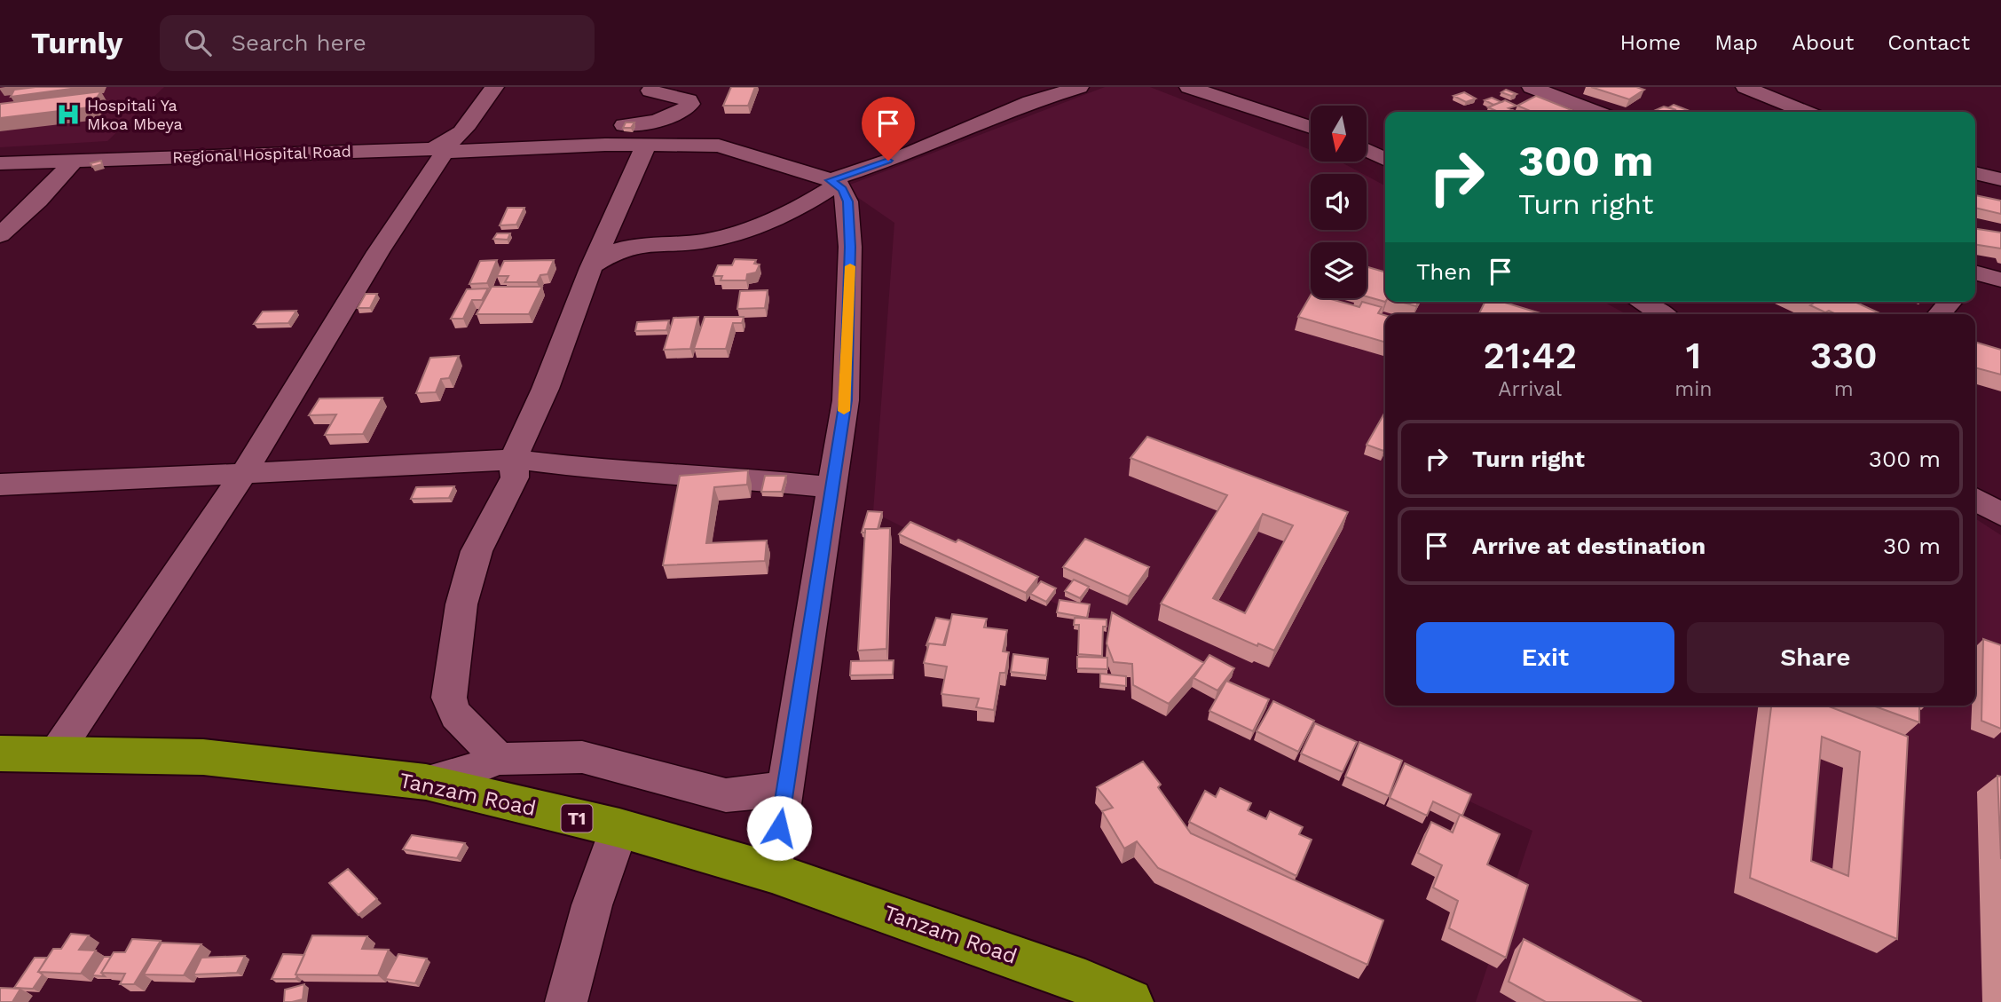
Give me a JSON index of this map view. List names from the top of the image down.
{
  "streets": {
    "highway": ["Tanzam Road", "T1"],
    "street": ["Regional Hospital Road"]
  },
  "places": {
    "hospital": ["Hospitali Ya Mkoa Mbeya"]
  },
  "north": "bottom",
  "page": {
    "header": "Turnly",
    "search": "Search here",
    "nav": [
      "Home",
      "Map",
      "About",
      "Contact"
    ],
    "turn": ["300 m", "Turn right"],
    "then": "Then",
    "eta": [
      "21:42",
      "Arrival",
      "1",
      "min",
      "330",
      "m"
    ],
    "list": [
      {
        "name": "Turn right",
        "value": "300 m"
      },
      {
        "name": "Arrive at destination",
        "value": "30 m"
      }
    ],
    "buttons": ["Exit", "Share"]
  }
}
